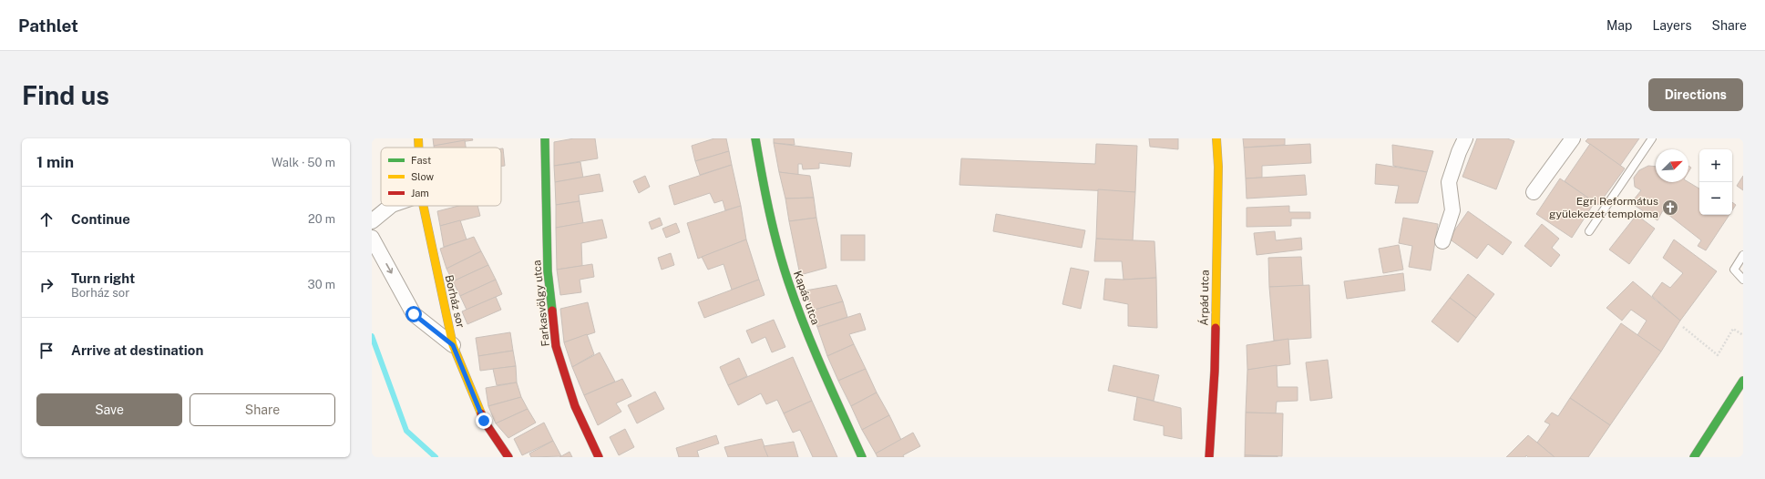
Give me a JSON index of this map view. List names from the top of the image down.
{
  "streets": {
    "street": [
      "Kapás utca",
      "Árpád utca",
      "Borház sor",
      "Farkasvölgy utca"
    ]
  },
  "places": {
    "church": ["Egri Református gyülekezet temploma"]
  },
  "legend": ["Fast", "Slow", "Jam"],
  "north": "top right",
  "page": {
    "header": "Pathlet",
    "nav": ["Map", "Layers", "Share"],
    "buttons": [
      "Directions",
      ["Save", "Share"]
    ],
    "title": "Find us",
    "heading": ["1 min", "Walk · 50 m"],
    "map_buttons": ["+", "−"],
    "list": [
      ["Continue", "20 m"],
      ["Turn right", "Borház sor", "30 m"],
      "Arrive at destination"
    ]
  }
}
